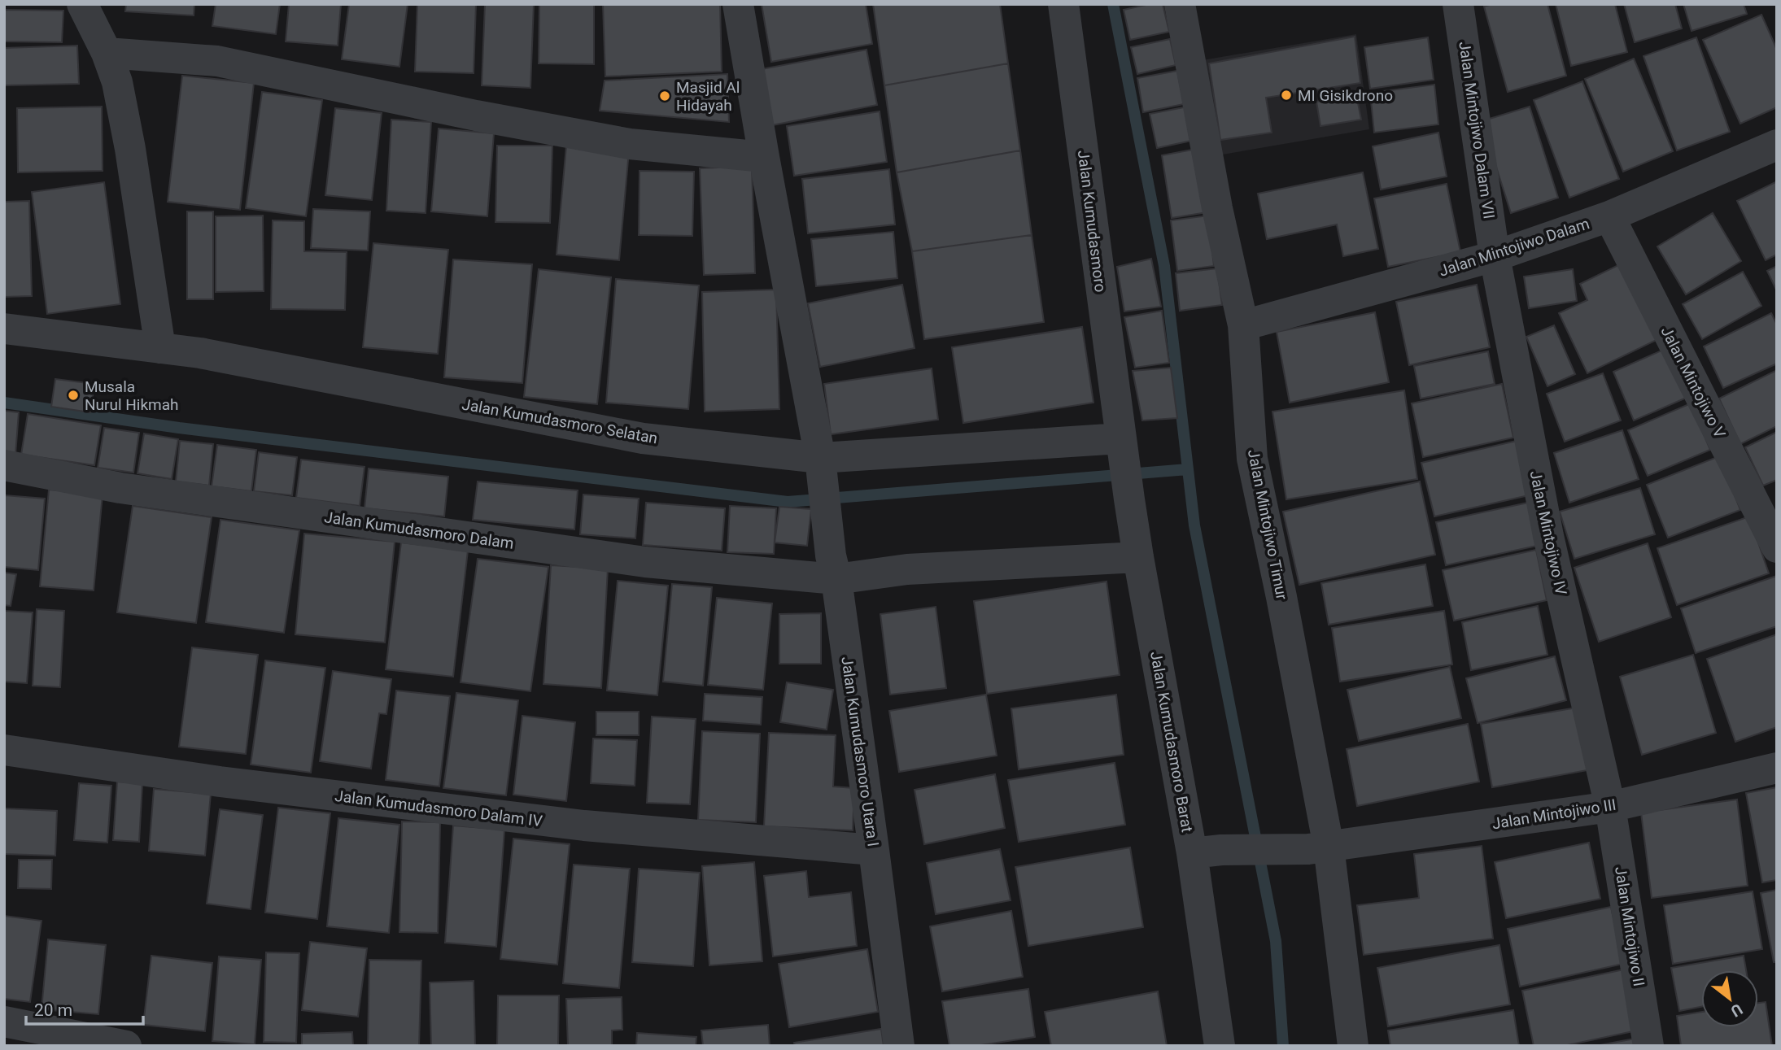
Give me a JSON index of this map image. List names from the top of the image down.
{
  "streets": {
    "street": [
      "Jalan Mintojiwo Dalam VII",
      "Jalan Kumudasmoro",
      "Jalan Mintojiwo Dalam",
      "Jalan Mintojiwo V",
      "Jalan Kumudasmoro Selatan",
      "Jalan Mintojiwo Timur",
      "Jalan Kumudasmoro Dalam",
      "Jalan Mintojiwo IV",
      "Jalan Kumudasmoro Barat",
      "Jalan Kumudasmoro Utara I",
      "Jalan Kumudasmoro Dalam IV",
      "Jalan Mintojiwo III",
      "Jalan Mintojiwo II"
    ]
  },
  "crossings": [
    ["Jalan Mintojiwo Dalam VII", "Jalan Mintojiwo Dalam"],
    ["Jalan Mintojiwo Dalam VII", "Jalan Mintojiwo IV"],
    ["Jalan Kumudasmoro", "Jalan Kumudasmoro Selatan"],
    ["Jalan Kumudasmoro", "Jalan Kumudasmoro Barat"],
    ["Jalan Mintojiwo Dalam", "Jalan Mintojiwo V"],
    ["Jalan Mintojiwo Dalam", "Jalan Mintojiwo Timur"],
    ["Jalan Mintojiwo Dalam", "Jalan Mintojiwo IV"],
    ["Jalan Kumudasmoro Selatan", "Jalan Kumudasmoro Barat"],
    ["Jalan Kumudasmoro Selatan", "Jalan Kumudasmoro Utara I"],
    ["Jalan Mintojiwo Timur", "Jalan Mintojiwo III"],
    ["Jalan Kumudasmoro Dalam", "Jalan Kumudasmoro Barat"],
    ["Jalan Kumudasmoro Dalam", "Jalan Kumudasmoro Utara I"],
    ["Jalan Mintojiwo IV", "Jalan Mintojiwo III"],
    ["Jalan Mintojiwo IV", "Jalan Mintojiwo II"],
    ["Jalan Kumudasmoro Barat", "Jalan Mintojiwo III"],
    ["Jalan Kumudasmoro Utara I", "Jalan Kumudasmoro Dalam IV"],
    ["Jalan Mintojiwo III", "Jalan Mintojiwo II"]
  ],
  "places": ["MI Gisikdrono", "Masjid Al Hidayah", "Musala Nurul Hikmah"],
  "scale_bar": "20 m",
  "north": "bottom right"
}
